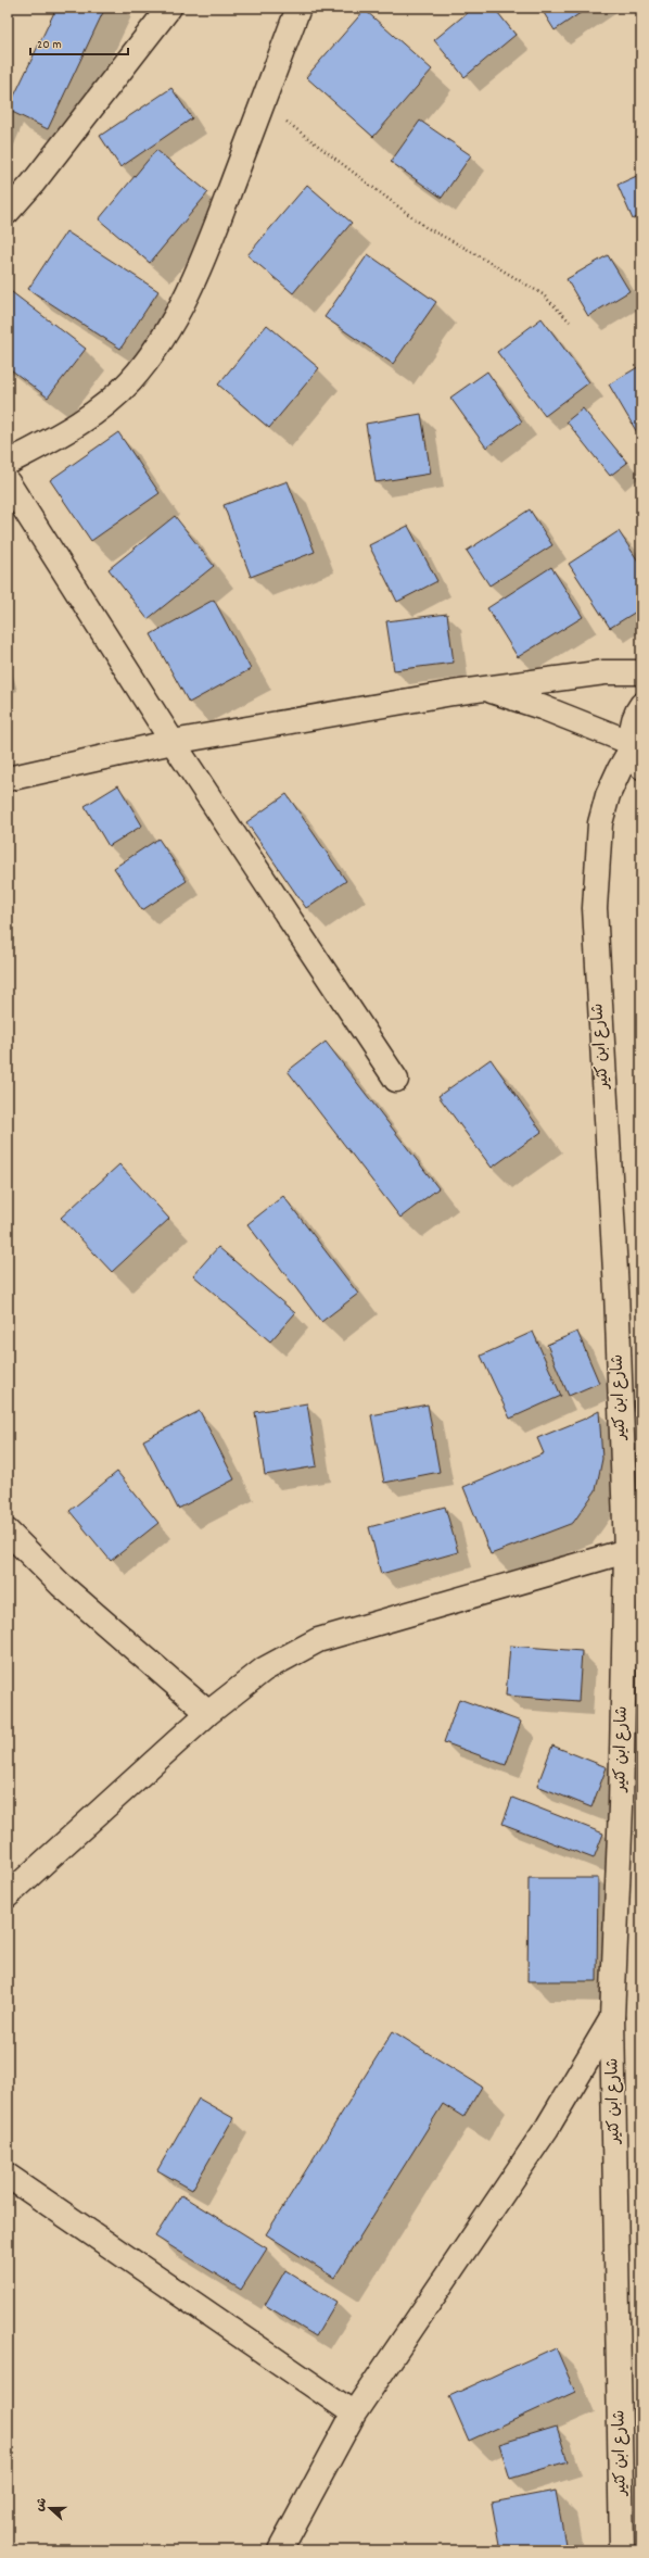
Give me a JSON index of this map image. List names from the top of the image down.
{
  "streets": {
    "street": ["شارع ابن كثير"]
  },
  "scale_bar": "20 m",
  "north": "left"
}
